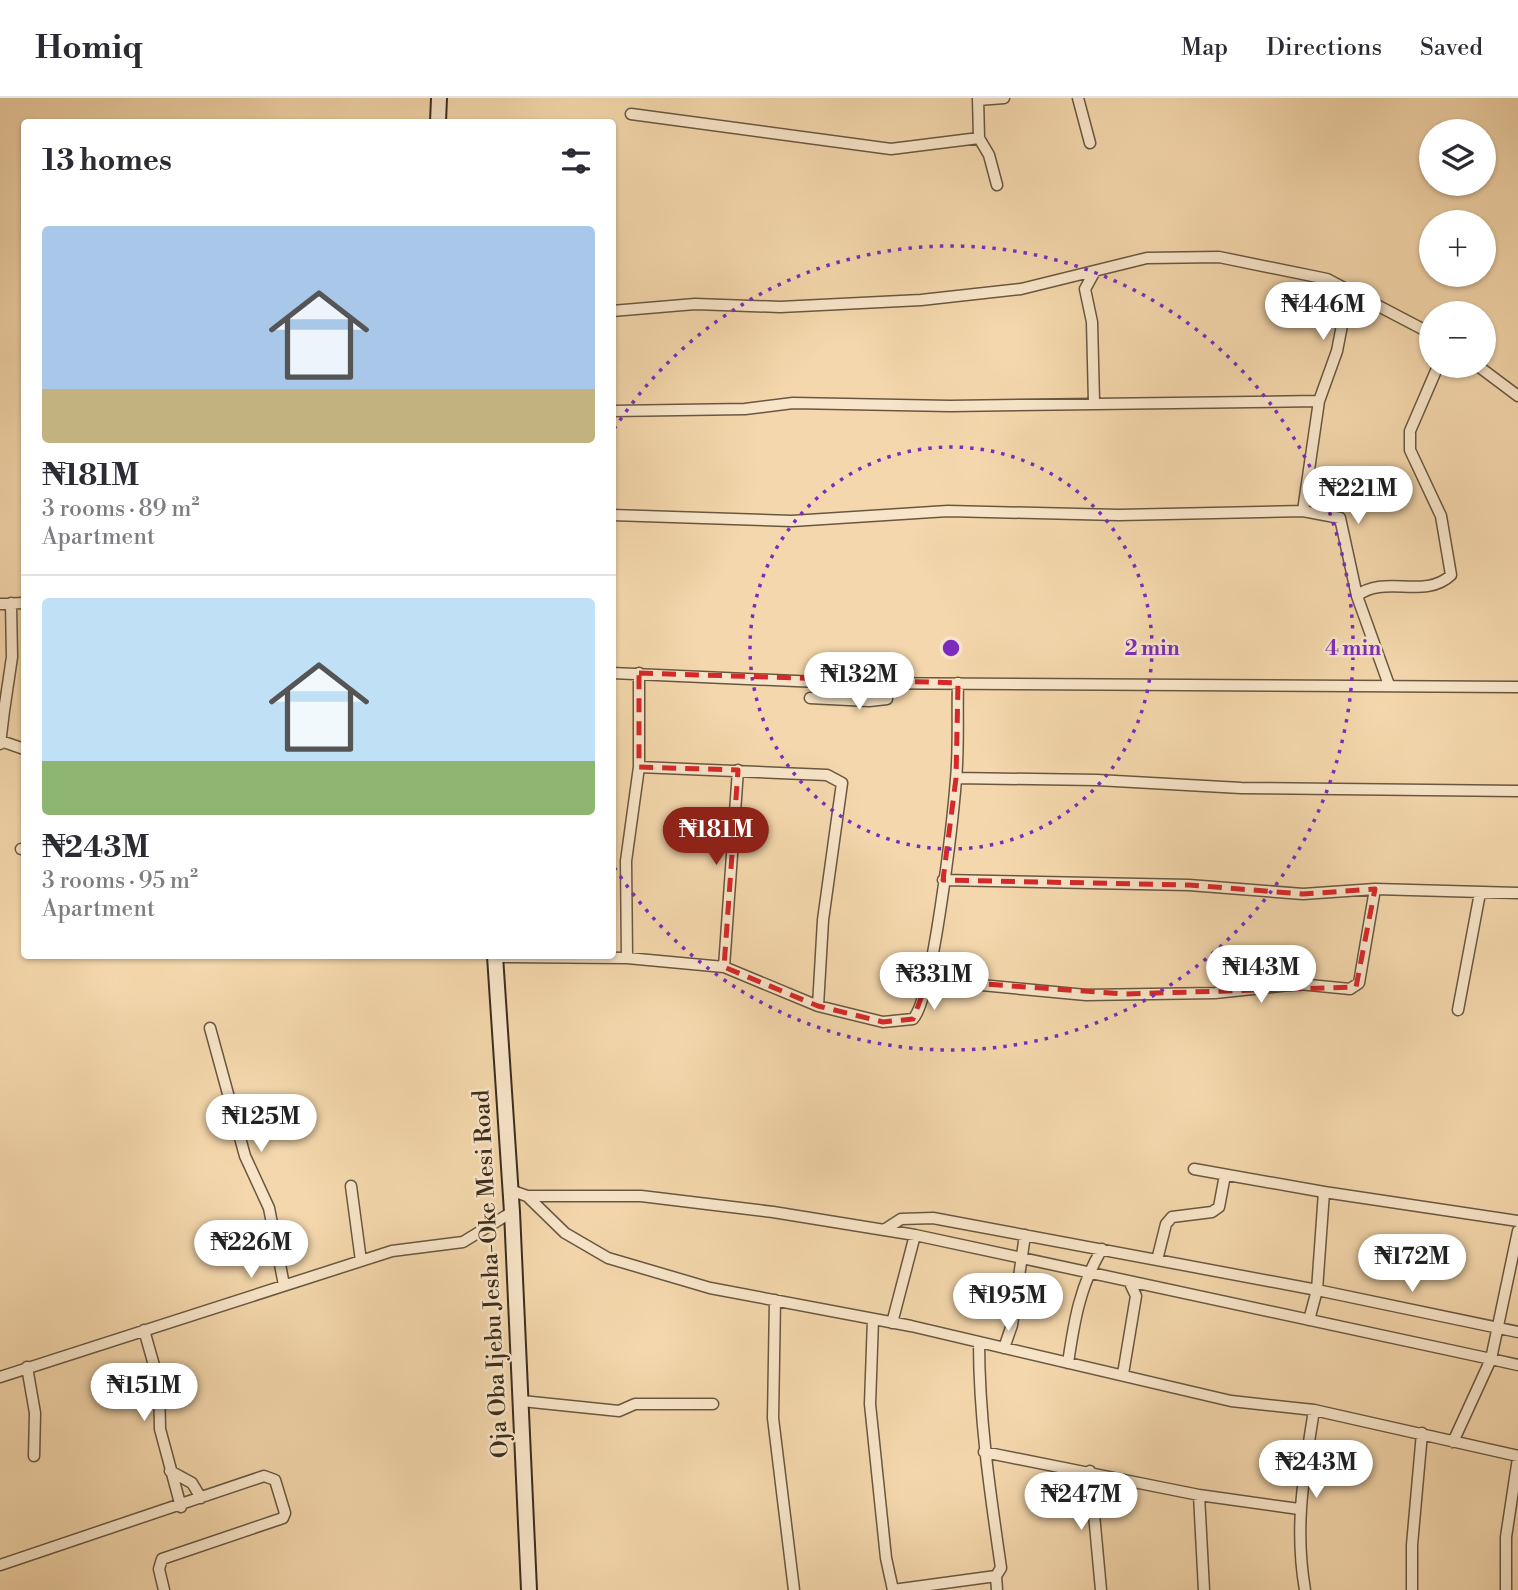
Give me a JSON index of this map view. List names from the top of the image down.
{
  "streets": {
    "main road": ["Oja Oba Ijebu Jesha-Oke Mesi Road"]
  },
  "page": {
    "header": "Homiq",
    "nav": ["Map", "Directions", "Saved"],
    "map_buttons": ["+", "−"],
    "heading": "13 homes",
    "list": [
      {
        "name": "₦181M",
        "note": "3 rooms · 89 m² · Apartment"
      },
      {
        "name": "₦243M",
        "note": "3 rooms · 95 m² · Apartment"
      }
    ],
    "price": [
      "₦446M",
      "₦221M",
      "₦132M",
      "₦181M",
      "₦143M",
      "₦331M",
      "₦125M",
      "₦226M",
      "₦172M",
      "₦195M",
      "₦151M",
      "₦243M",
      "₦247M"
    ]
  },
  "rings": ["2 min", "4 min"]
}
